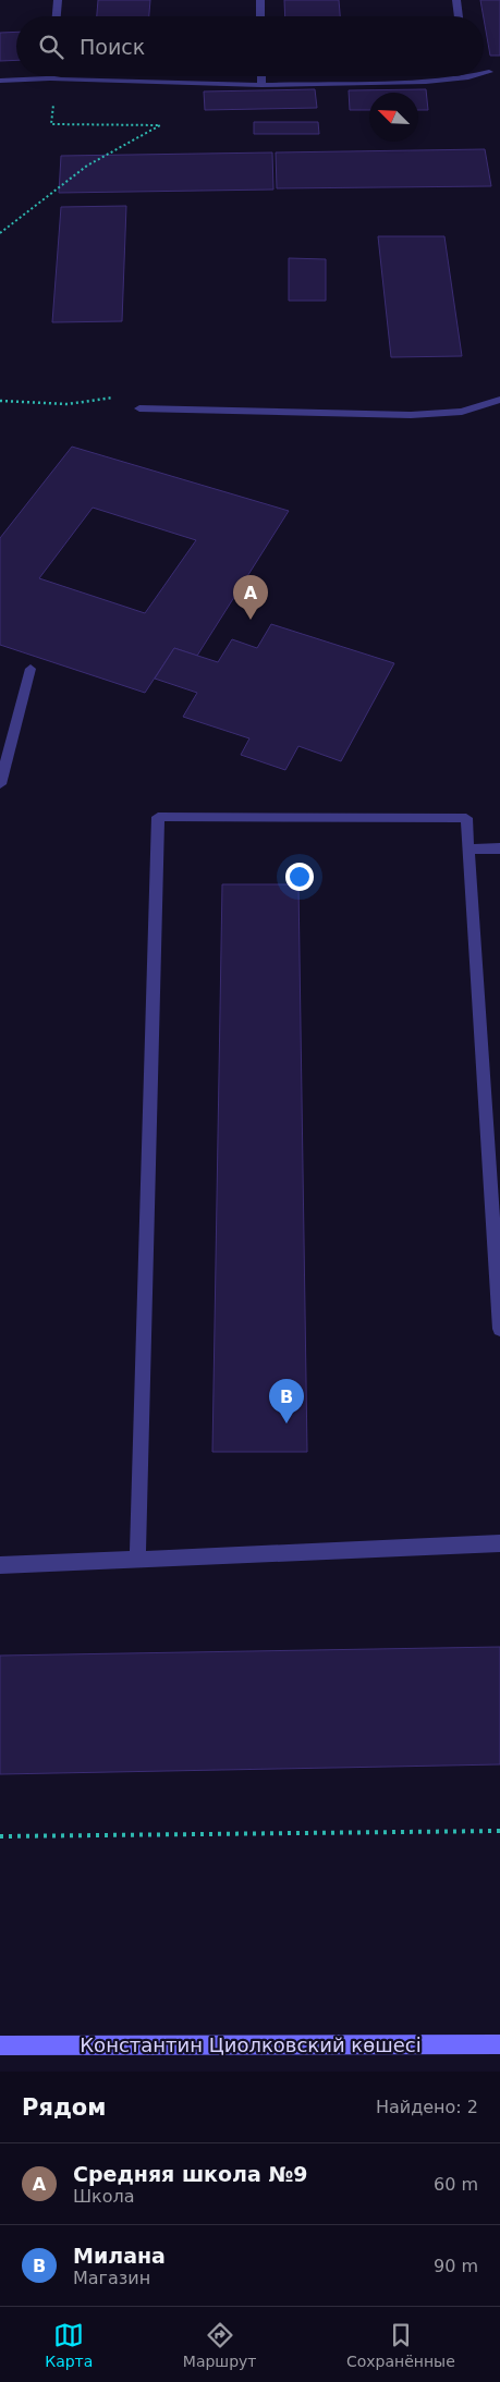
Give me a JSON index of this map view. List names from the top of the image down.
{
  "streets": {
    "street": ["Константин Циолковский көшесі"]
  },
  "north": "top left",
  "page": {
    "search": "Поиск",
    "pins": ["A", "B"],
    "heading": ["Рядом", "Найдено: 2"],
    "list": [
      {
        "mark": "A",
        "name": "Средняя школа №9",
        "note": "Школа",
        "value": "60 m"
      },
      {
        "mark": "B",
        "name": "Милана",
        "note": "Магазин",
        "value": "90 m"
      }
    ],
    "nav": ["Карта", "Маршрут", "Сохранённые"]
  }
}
